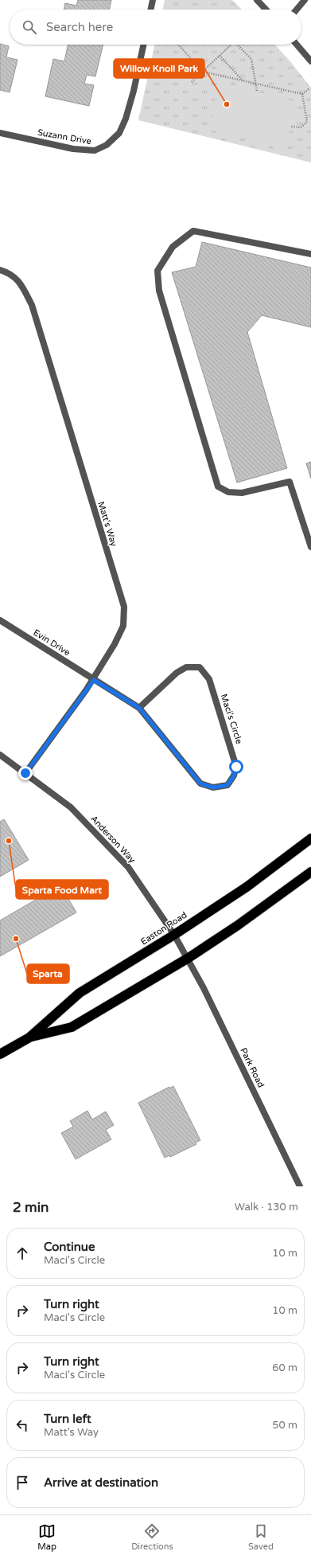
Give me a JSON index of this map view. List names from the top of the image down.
{
  "streets": {
    "highway": ["Easton Road"],
    "street": [
      "Suzann Drive",
      "Matt's Way",
      "Evin Drive",
      "Maci's Circle",
      "Anderson Way",
      "Park Road"
    ]
  },
  "crossings": [
    ["Matt's Way", "Evin Drive"],
    ["Matt's Way", "Maci's Circle"],
    ["Matt's Way", "Anderson Way"],
    ["Evin Drive", "Maci's Circle"],
    ["Anderson Way", "Easton Road"],
    ["Anderson Way", "Park Road"],
    ["Easton Road", "Park Road"]
  ],
  "places": ["Willow Knoll Park", "Sparta Food Mart", "Sparta"],
  "page": {
    "search": "Search here",
    "heading": ["2 min", "Walk · 130 m"],
    "list": [
      ["Continue", "Maci's Circle", "10 m"],
      ["Turn right", "Maci's Circle", "10 m"],
      ["Turn right", "Maci's Circle", "60 m"],
      ["Turn left", "Matt's Way", "50 m"],
      "Arrive at destination"
    ],
    "nav": ["Map", "Directions", "Saved"]
  }
}
